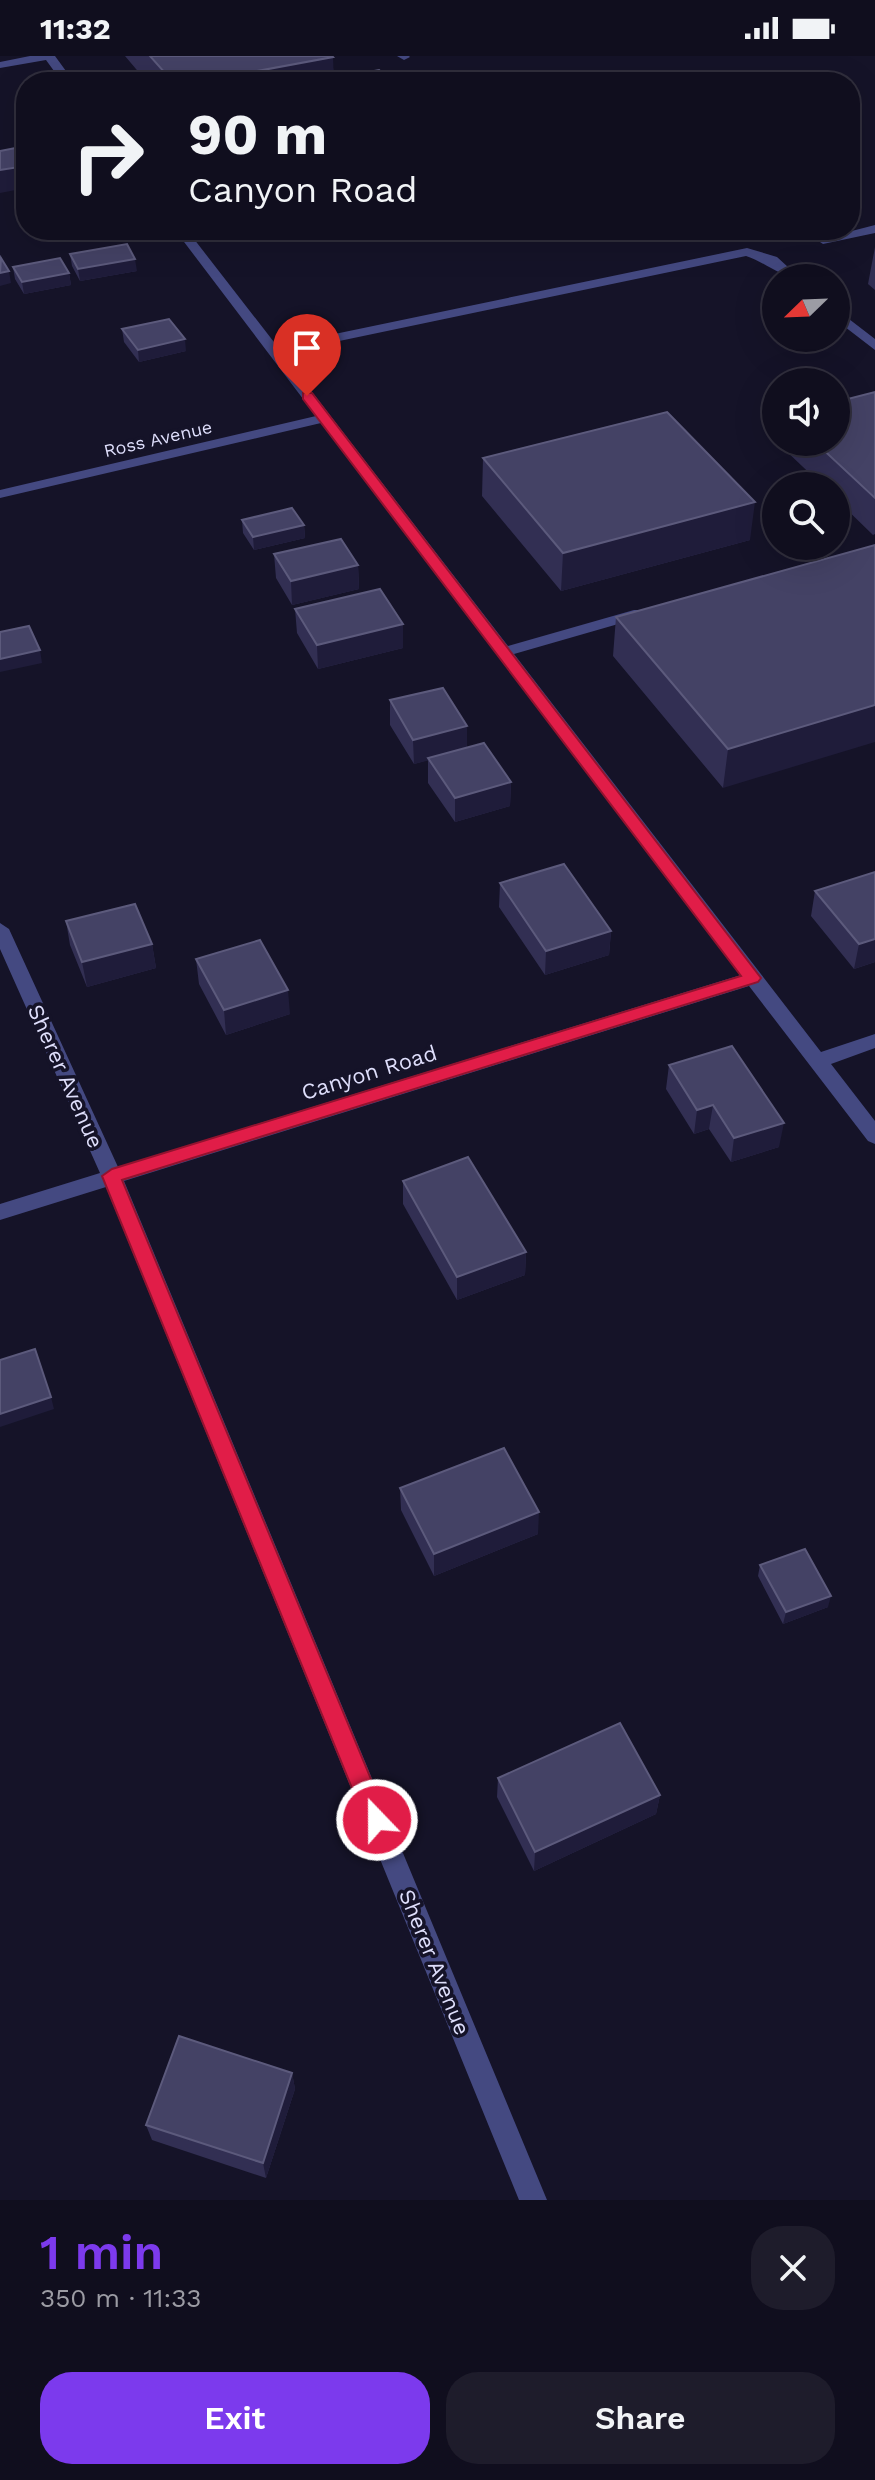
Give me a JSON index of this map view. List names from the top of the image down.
{
  "streets": {
    "street": ["Ross Avenue", "Canyon Road", "Sherer Avenue"]
  },
  "crossings": [
    ["Canyon Road", "Sherer Avenue"]
  ],
  "north": "bottom left",
  "page": {
    "status": "11:32",
    "turn": ["90 m", "Canyon Road"],
    "heading": ["1 min", "350 m · 11:33"],
    "buttons": ["Exit", "Share"]
  }
}
